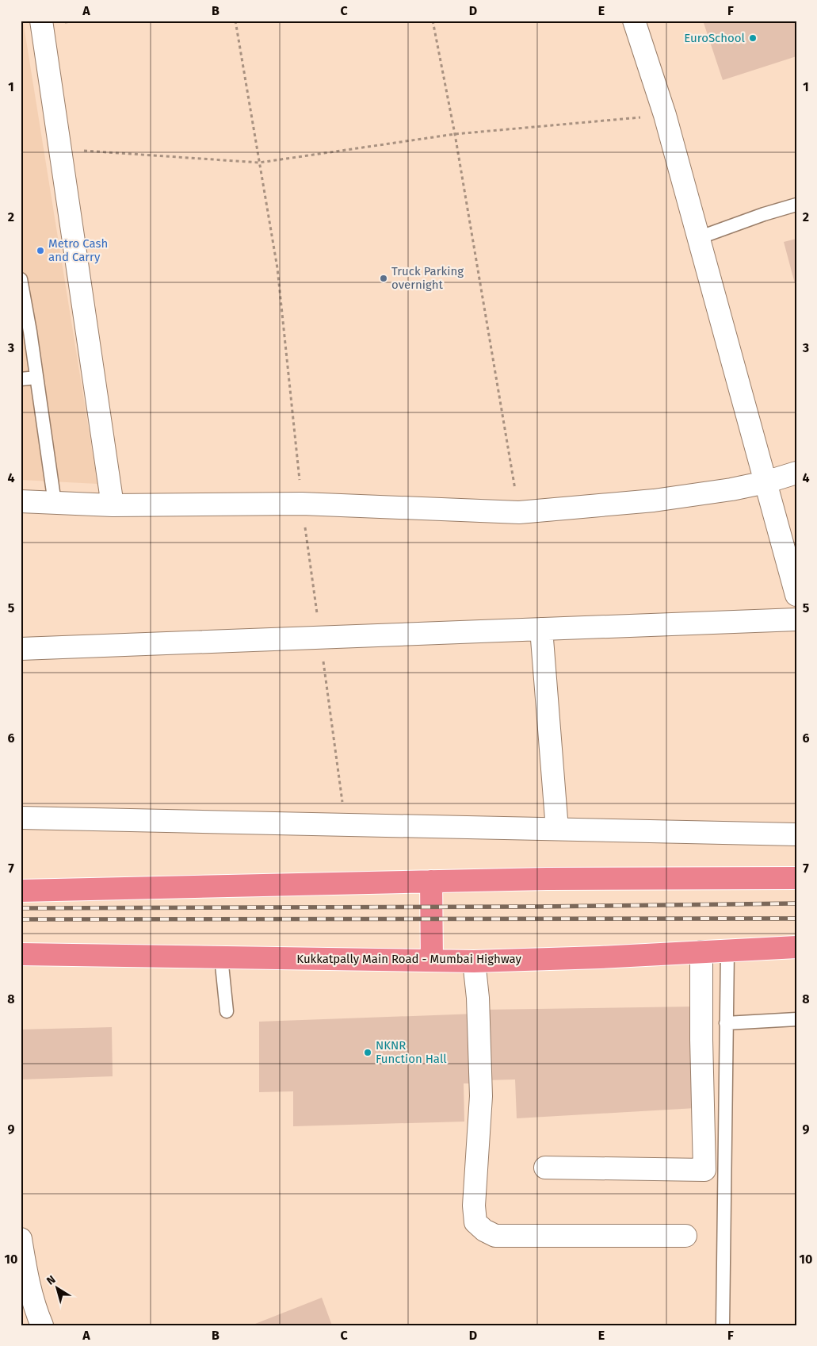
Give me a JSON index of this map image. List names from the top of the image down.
{
  "streets": {
    "highway": ["Kukkatpally Main Road - Mumbai Highway"]
  },
  "places": [
    "EuroSchool",
    "Metro Cash and Carry",
    "Truck Parking overnight",
    "NKNR Function Hall"
  ],
  "north": "top left",
  "grid": {
    "columns": [
      "A",
      "B",
      "C",
      "D",
      "E",
      "F"
    ],
    "rows": [
      "1",
      "2",
      "3",
      "4",
      "5",
      "6",
      "7",
      "8",
      "9",
      "10"
    ]
  }
}
